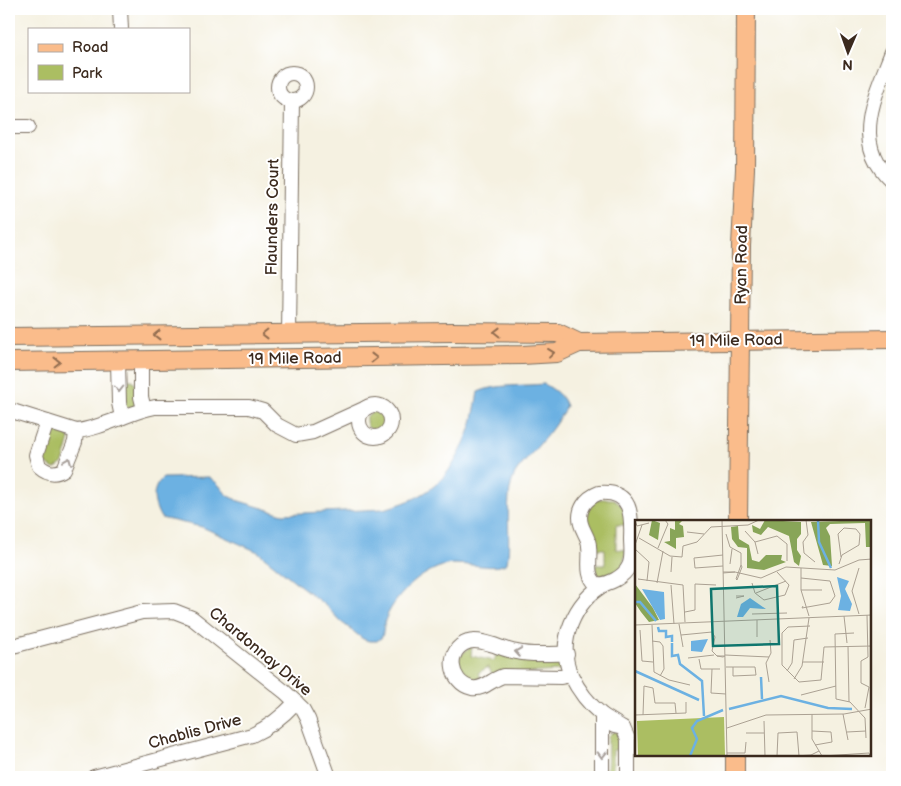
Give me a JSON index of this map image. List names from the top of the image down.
{
  "streets": {
    "main road": ["Ryan Road", "19 Mile Road"],
    "street": ["Flaunders Court", "Chardonnay Drive", "Chablis Drive"]
  },
  "crossings": [
    ["Flaunders Court", "19 Mile Road"],
    ["Ryan Road", "19 Mile Road"],
    ["Chardonnay Drive", "Chablis Drive"]
  ],
  "legend": ["Road", "Park"],
  "north": "bottom"
}
